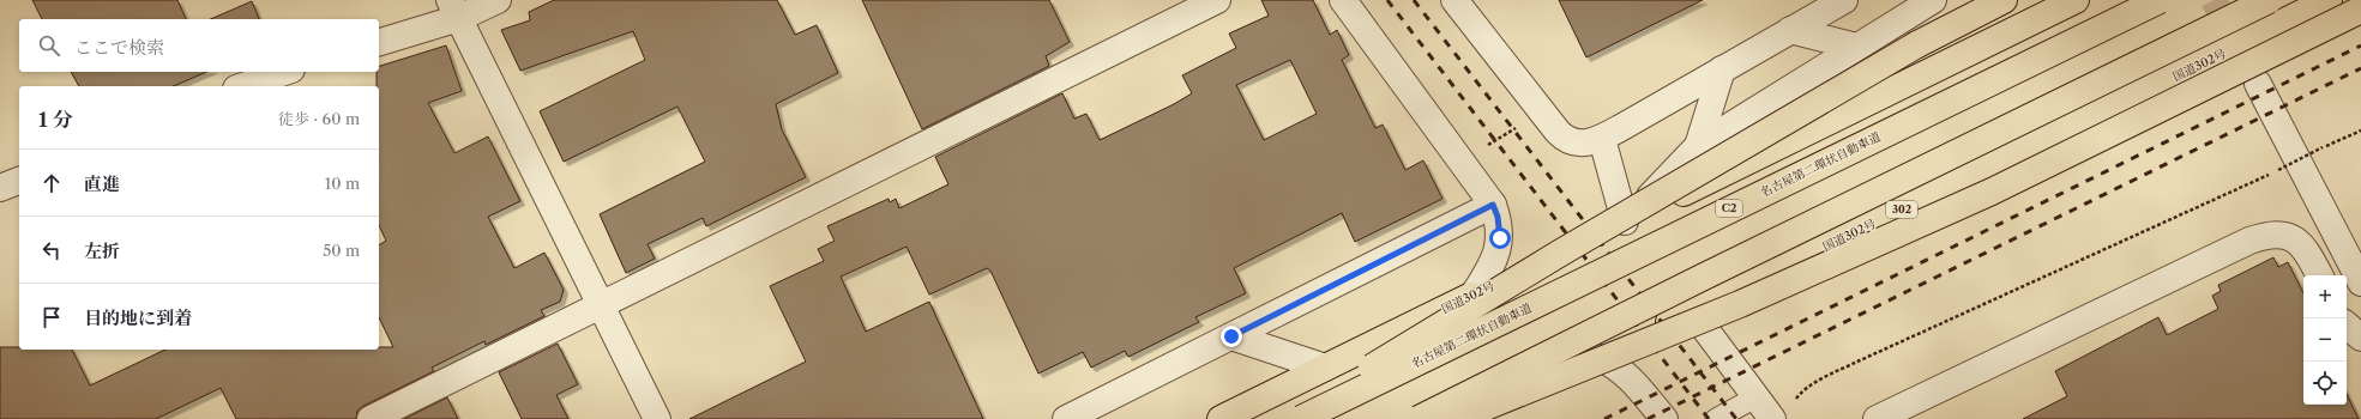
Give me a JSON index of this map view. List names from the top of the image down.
{
  "streets": {
    "highway": [
      "国道302号",
      "名古屋第二環状自動車道",
      "C2",
      "302"
    ]
  },
  "page": {
    "search": "ここで検索",
    "heading": ["1 分", "徒歩 · 60 m"],
    "list": [
      ["直進", "10 m"],
      ["左折", "50 m"],
      "目的地に到着"
    ],
    "map_buttons": ["+", "−"]
  }
}
